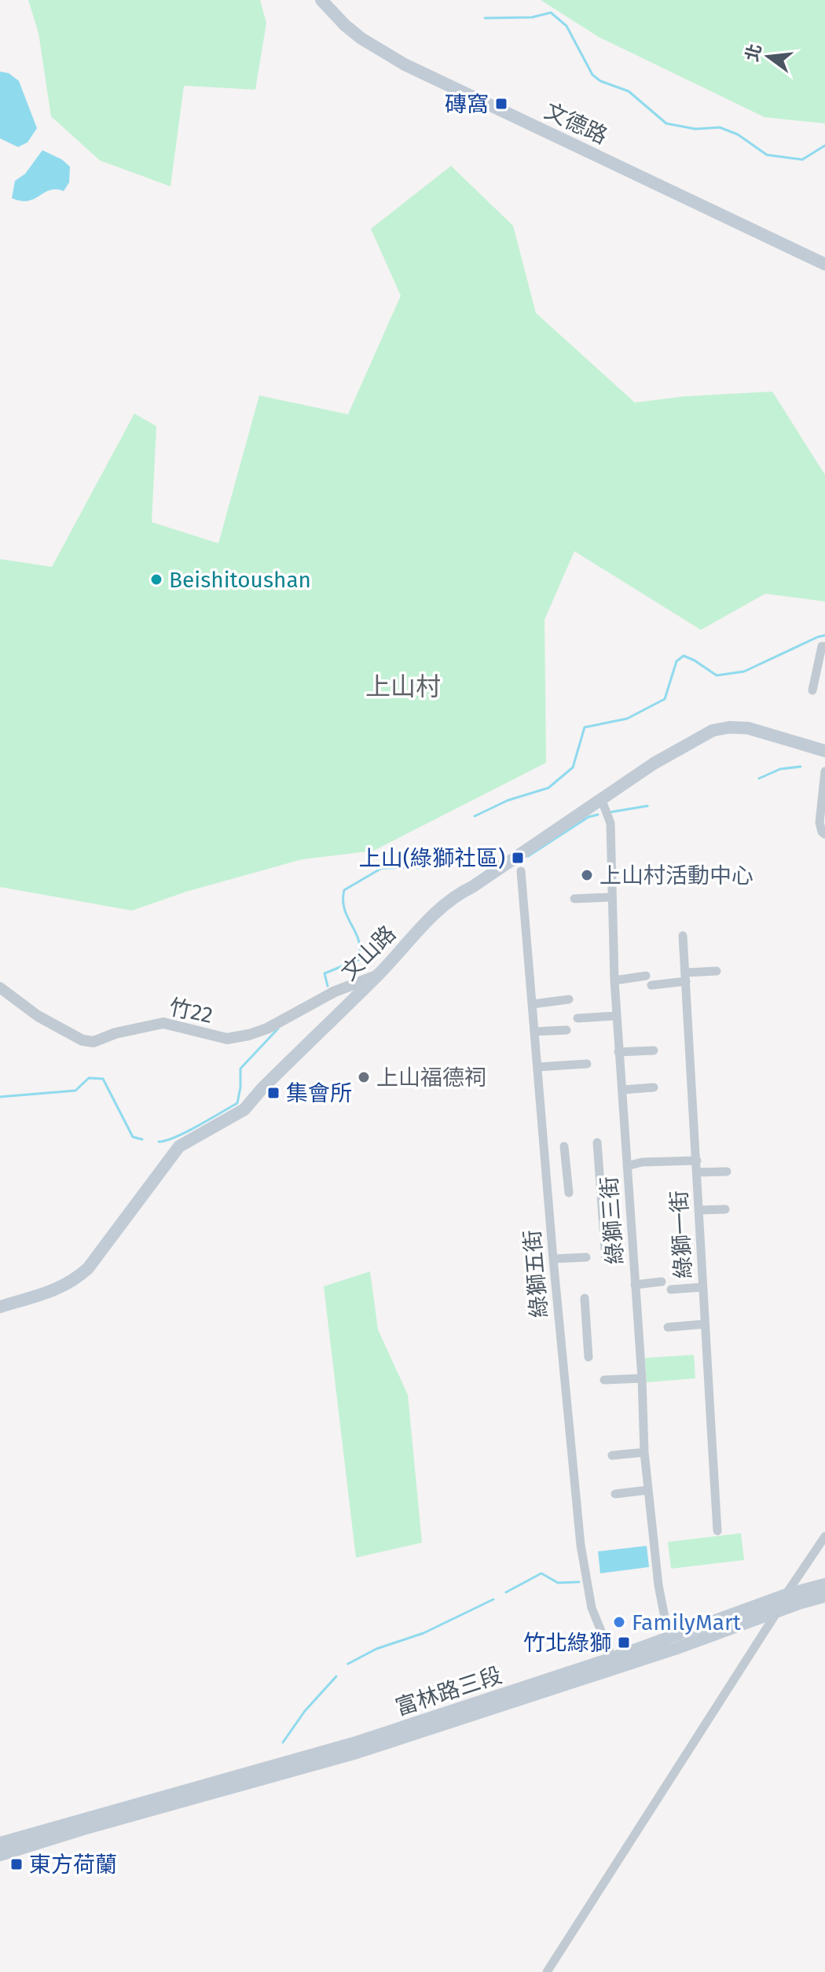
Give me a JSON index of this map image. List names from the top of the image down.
{
  "streets": {
    "main road": ["文德路", "文山路", "富林路三段"],
    "street": [
      "竹22",
      "綠獅三街",
      "綠獅一街",
      "綠獅五街"
    ]
  },
  "crossings": [
    ["文山路", "竹22"],
    ["文山路", "綠獅三街"],
    ["綠獅三街", "富林路三段"],
    ["綠獅五街", "富林路三段"]
  ],
  "districts": ["上山村"],
  "places": {
    "transit": [
      "磚窩",
      "上山(綠獅社區)",
      "集會所",
      "竹北綠獅",
      "東方荷蘭"
    ],
    "other": [
      "Beishitoushan",
      "上山村活動中心",
      "上山福德祠",
      "FamilyMart"
    ]
  },
  "north": "left"
}
